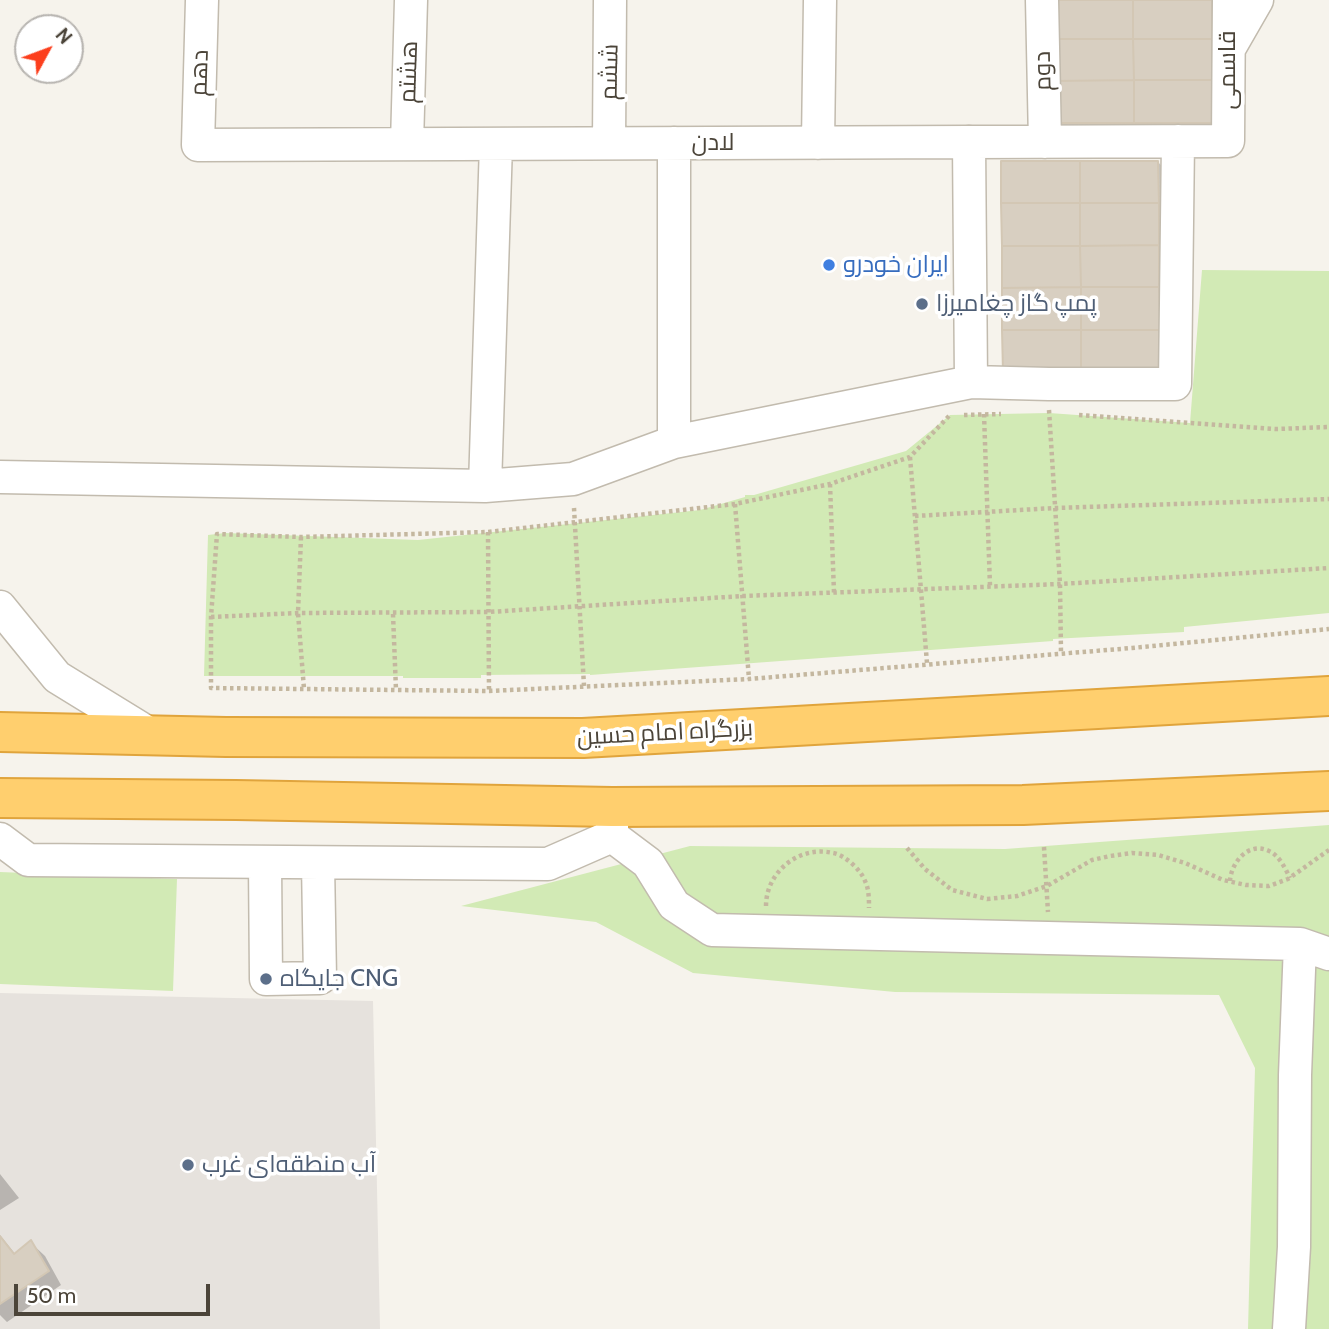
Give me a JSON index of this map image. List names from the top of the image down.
{
  "streets": {
    "highway": ["بزرگراه امام حسین"],
    "street": [
      "قاسمی",
      "دوم",
      "هشتم",
      "ششم",
      "دهم",
      "لادن"
    ]
  },
  "crossings": [
    ["قاسمی", "لادن"],
    ["دوم", "لادن"],
    ["هشتم", "لادن"],
    ["ششم", "لادن"],
    ["دهم", "لادن"]
  ],
  "places": [
    "ایران خودرو",
    "پمپ گاز چغامیرزا",
    "جایگاه CNG",
    "آب منطقه‌ای غرب"
  ],
  "scale_bar": "50 m",
  "north": "top right"
}
